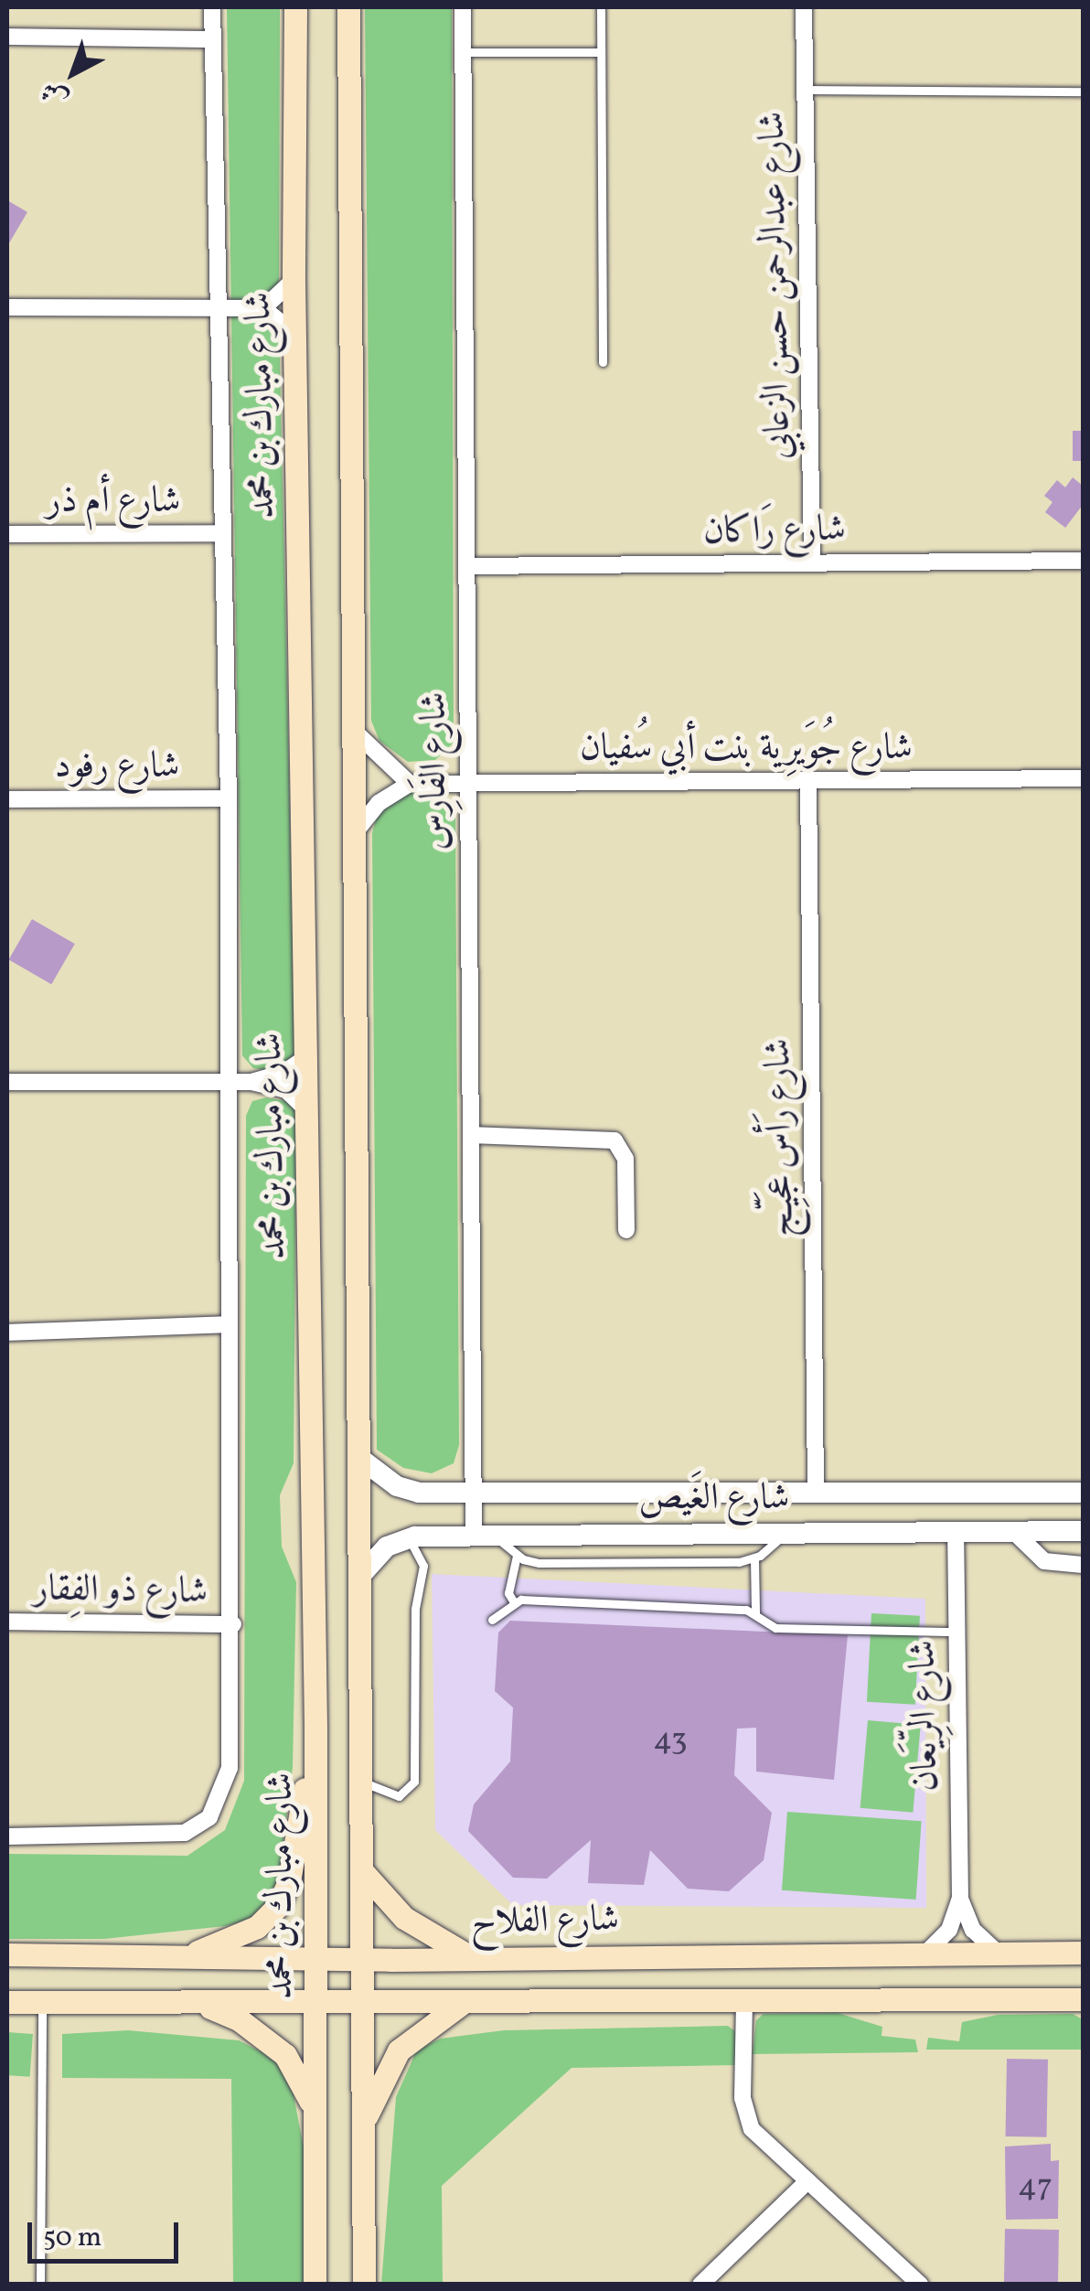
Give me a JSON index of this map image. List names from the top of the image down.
{
  "streets": {
    "main road": ["شارع مبارك بن محمد", "شارع الفلاح"],
    "street": [
      "شارع عبدالرحمن حسن الزعابي",
      "شارع أم ذر",
      "شارع رَاكان",
      "شارع جُوَيرِية بنت أبي سُفيان",
      "شارع رفود",
      "شارع الفَارِس",
      "شارع رَأس عجَيِّج",
      "شارع الغَيص",
      "شارع ذو الفِقار",
      "شارع الرِّيَعان"
    ]
  },
  "crossings": [
    ["شارع عبدالرحمن حسن الزعابي", "شارع رَاكان"],
    ["شارع مبارك بن محمد", "شارع الفلاح"],
    ["شارع رَاكان", "شارع الفَارِس"],
    ["شارع جُوَيرِية بنت أبي سُفيان", "شارع الفَارِس"],
    ["شارع جُوَيرِية بنت أبي سُفيان", "شارع رَأس عجَيِّج"],
    ["شارع الفَارِس", "شارع الغَيص"],
    ["شارع رَأس عجَيِّج", "شارع الغَيص"],
    ["شارع الغَيص", "شارع الرِّيَعان"],
    ["شارع الرِّيَعان", "شارع الفلاح"]
  ],
  "house_numbers": ["43", "47"],
  "scale_bar": "50 m",
  "north": "bottom left"
}
